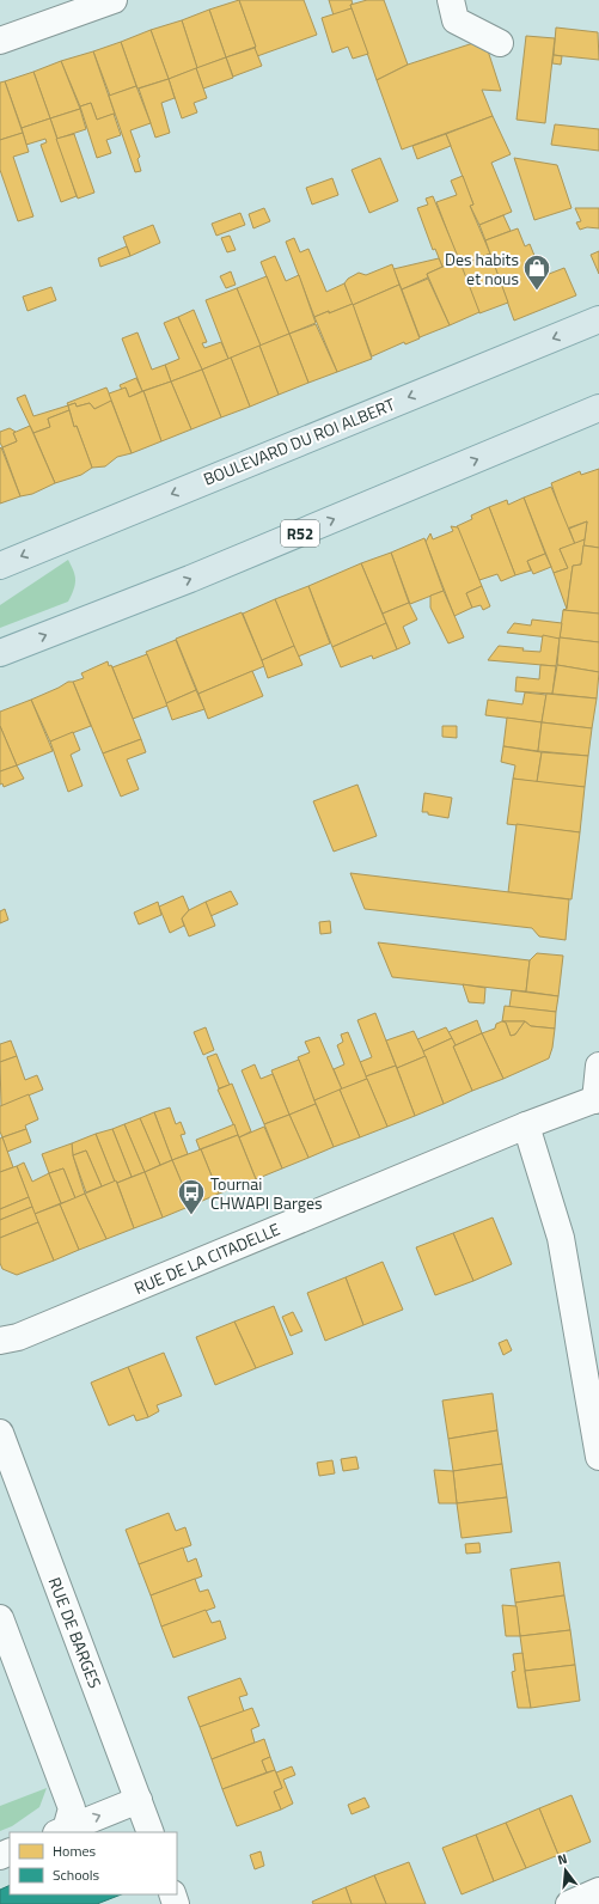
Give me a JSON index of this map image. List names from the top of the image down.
{
  "streets": {
    "main road": ["BOULEVARD DU ROI ALBERT", "R52"],
    "street": ["RUE DE LA CITADELLE", "RUE DE BARGES"]
  },
  "places": {
    "shop": ["Des habits et nous"],
    "bus stop": ["Tournai CHWAPI Barges"]
  },
  "legend": ["Homes", "Schools"],
  "north": "top"
}
